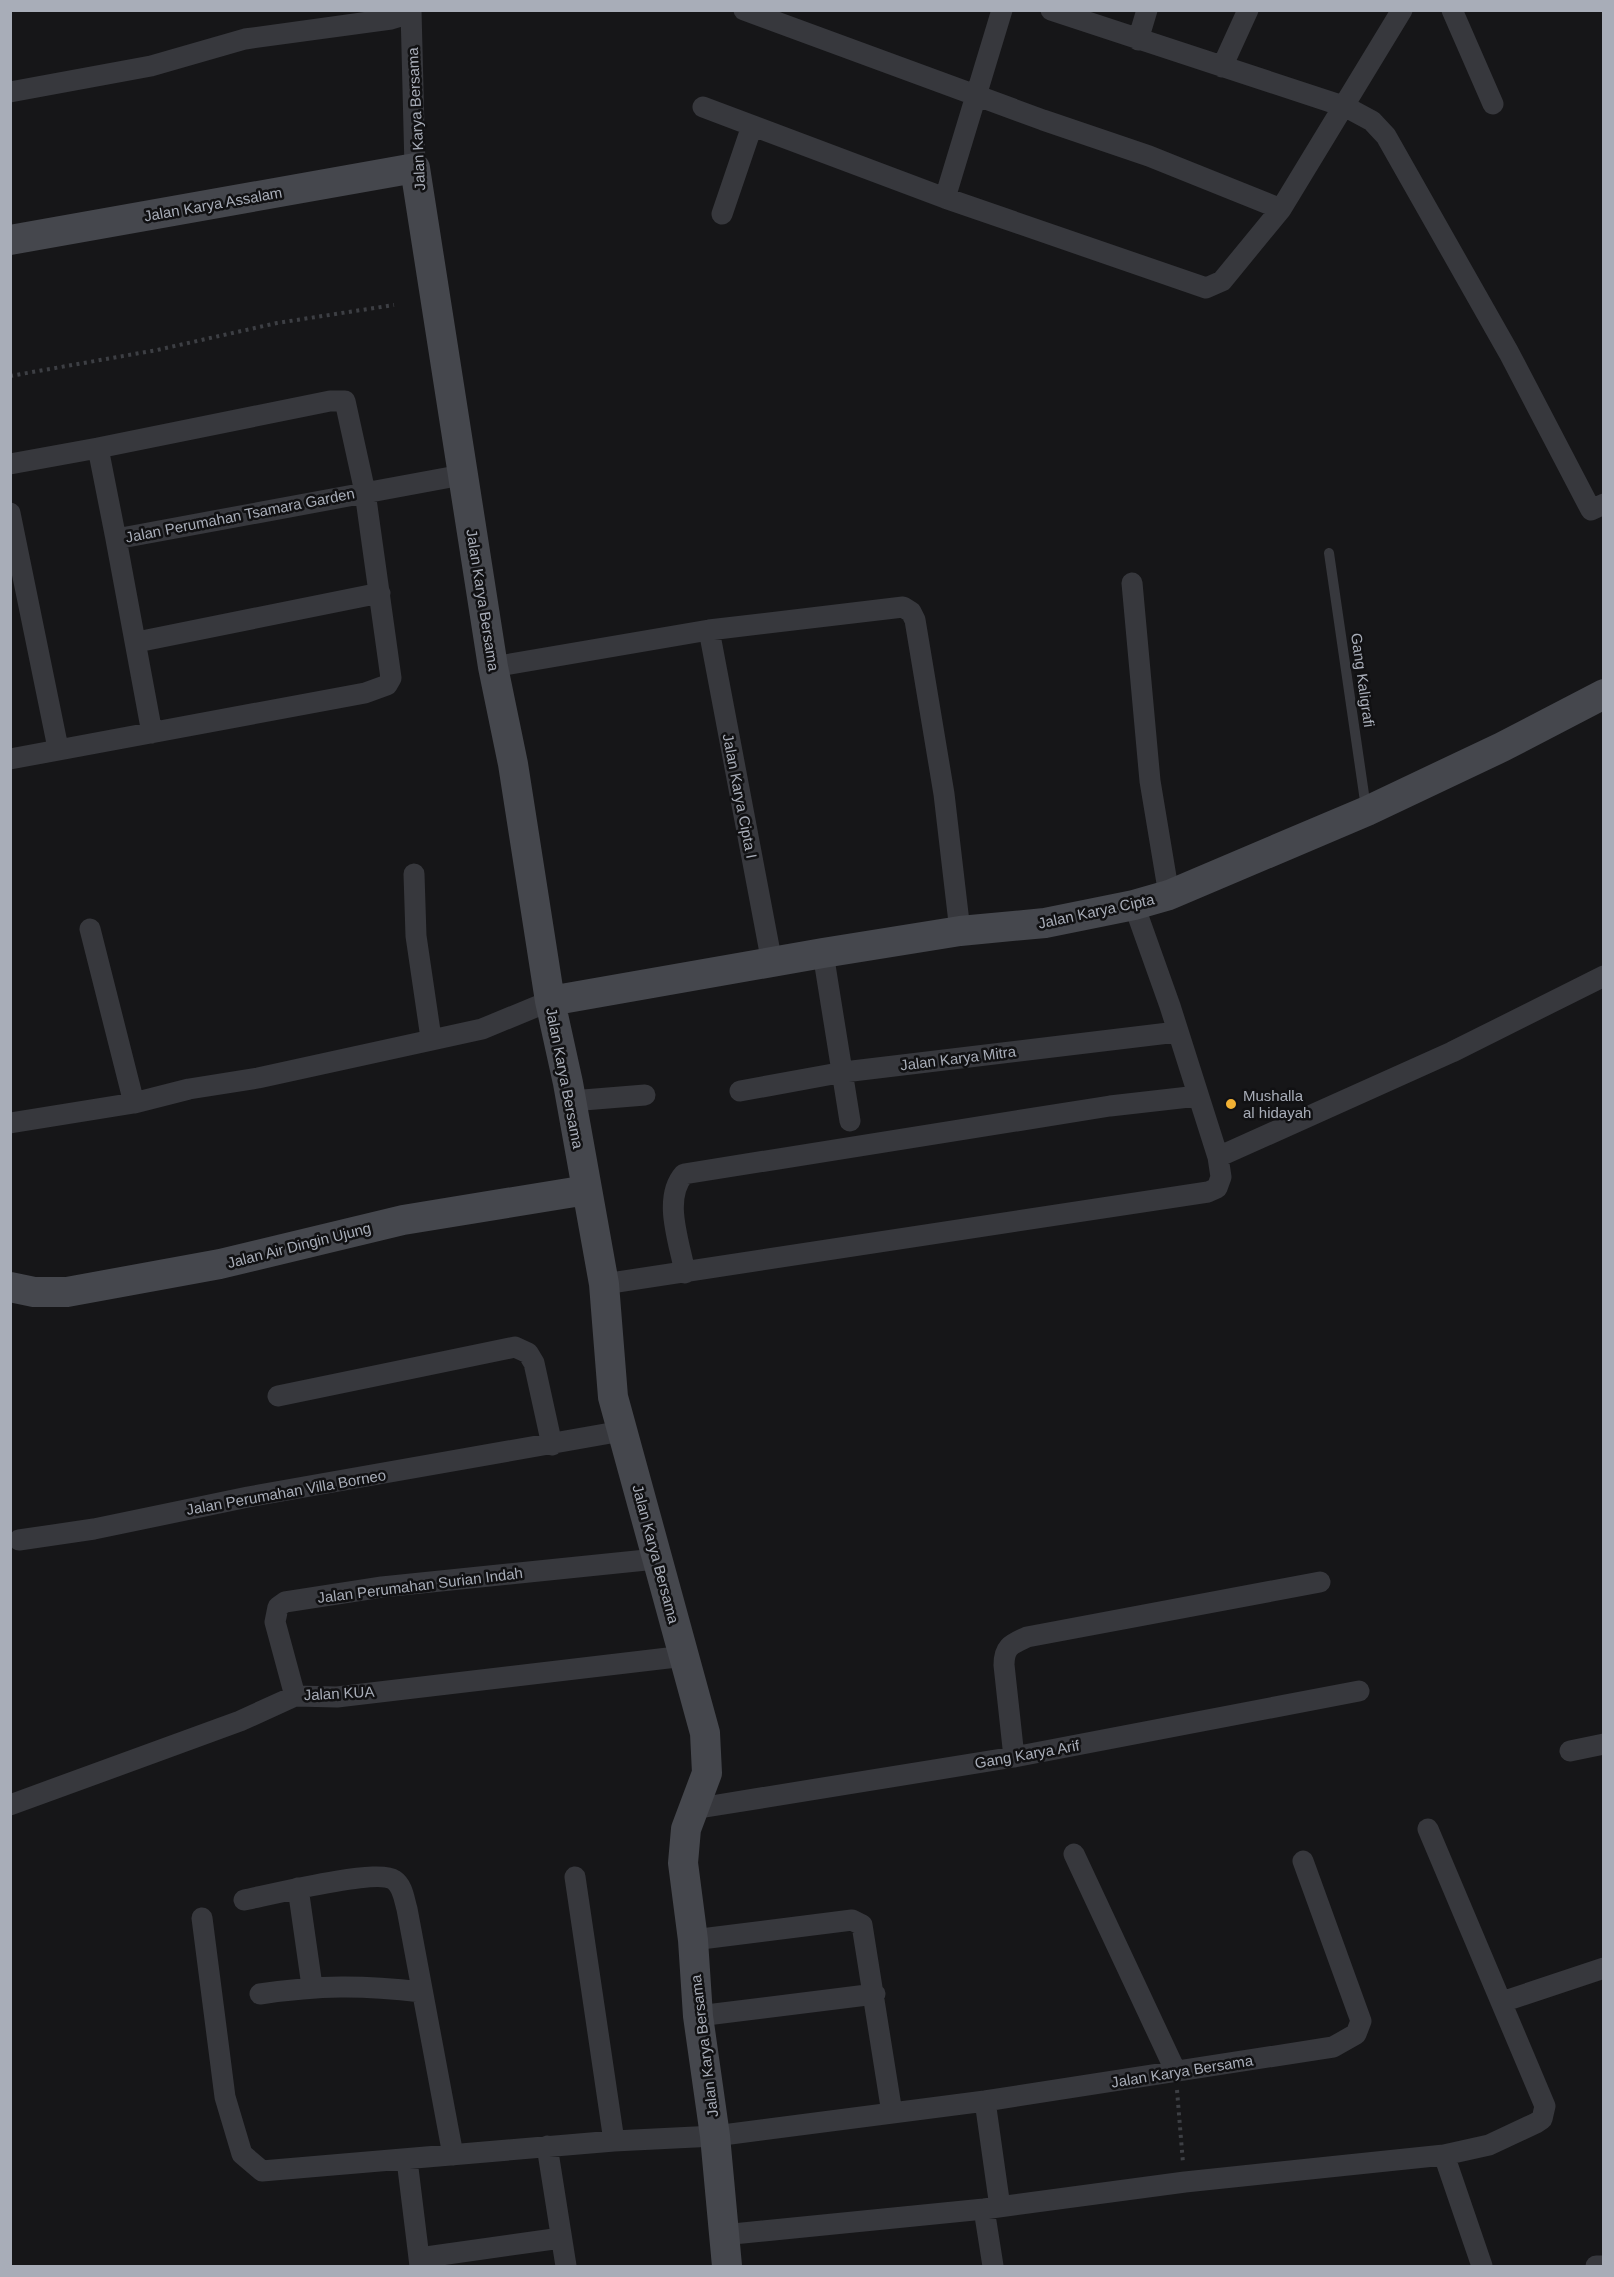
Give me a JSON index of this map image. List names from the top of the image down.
{
  "streets": {
    "street": [
      "Jalan Karya Bersama",
      "Jalan Karya Assalam",
      "Jalan Perumahan Tsamara Garden",
      "Jalan Karya Cipta I",
      "Jalan Karya Cipta",
      "Jalan Karya Mitra",
      "Jalan Air Dingin Ujung",
      "Jalan Perumahan Villa Borneo",
      "Jalan Perumahan Surian Indah",
      "Jalan KUA",
      "Gang Karya Arif"
    ],
    "lane": ["Gang Kaligrafi"]
  },
  "crossings": [
    ["Jalan Karya Bersama", "Jalan Karya Assalam"],
    ["Jalan Karya Bersama", "Jalan Perumahan Tsamara Garden"],
    ["Jalan Karya Bersama", "Jalan Karya Cipta"],
    ["Jalan Karya Bersama", "Jalan Air Dingin Ujung"],
    ["Jalan Karya Bersama", "Jalan Perumahan Villa Borneo"],
    ["Jalan Karya Bersama", "Jalan Perumahan Surian Indah"],
    ["Jalan Karya Bersama", "Jalan KUA"],
    ["Jalan Karya Bersama", "Gang Karya Arif"],
    ["Gang Kaligrafi", "Jalan Karya Cipta"],
    ["Jalan Karya Cipta I", "Jalan Karya Cipta"],
    ["Jalan Perumahan Surian Indah", "Jalan KUA"]
  ],
  "places": ["Mushalla al hidayah"]
}
